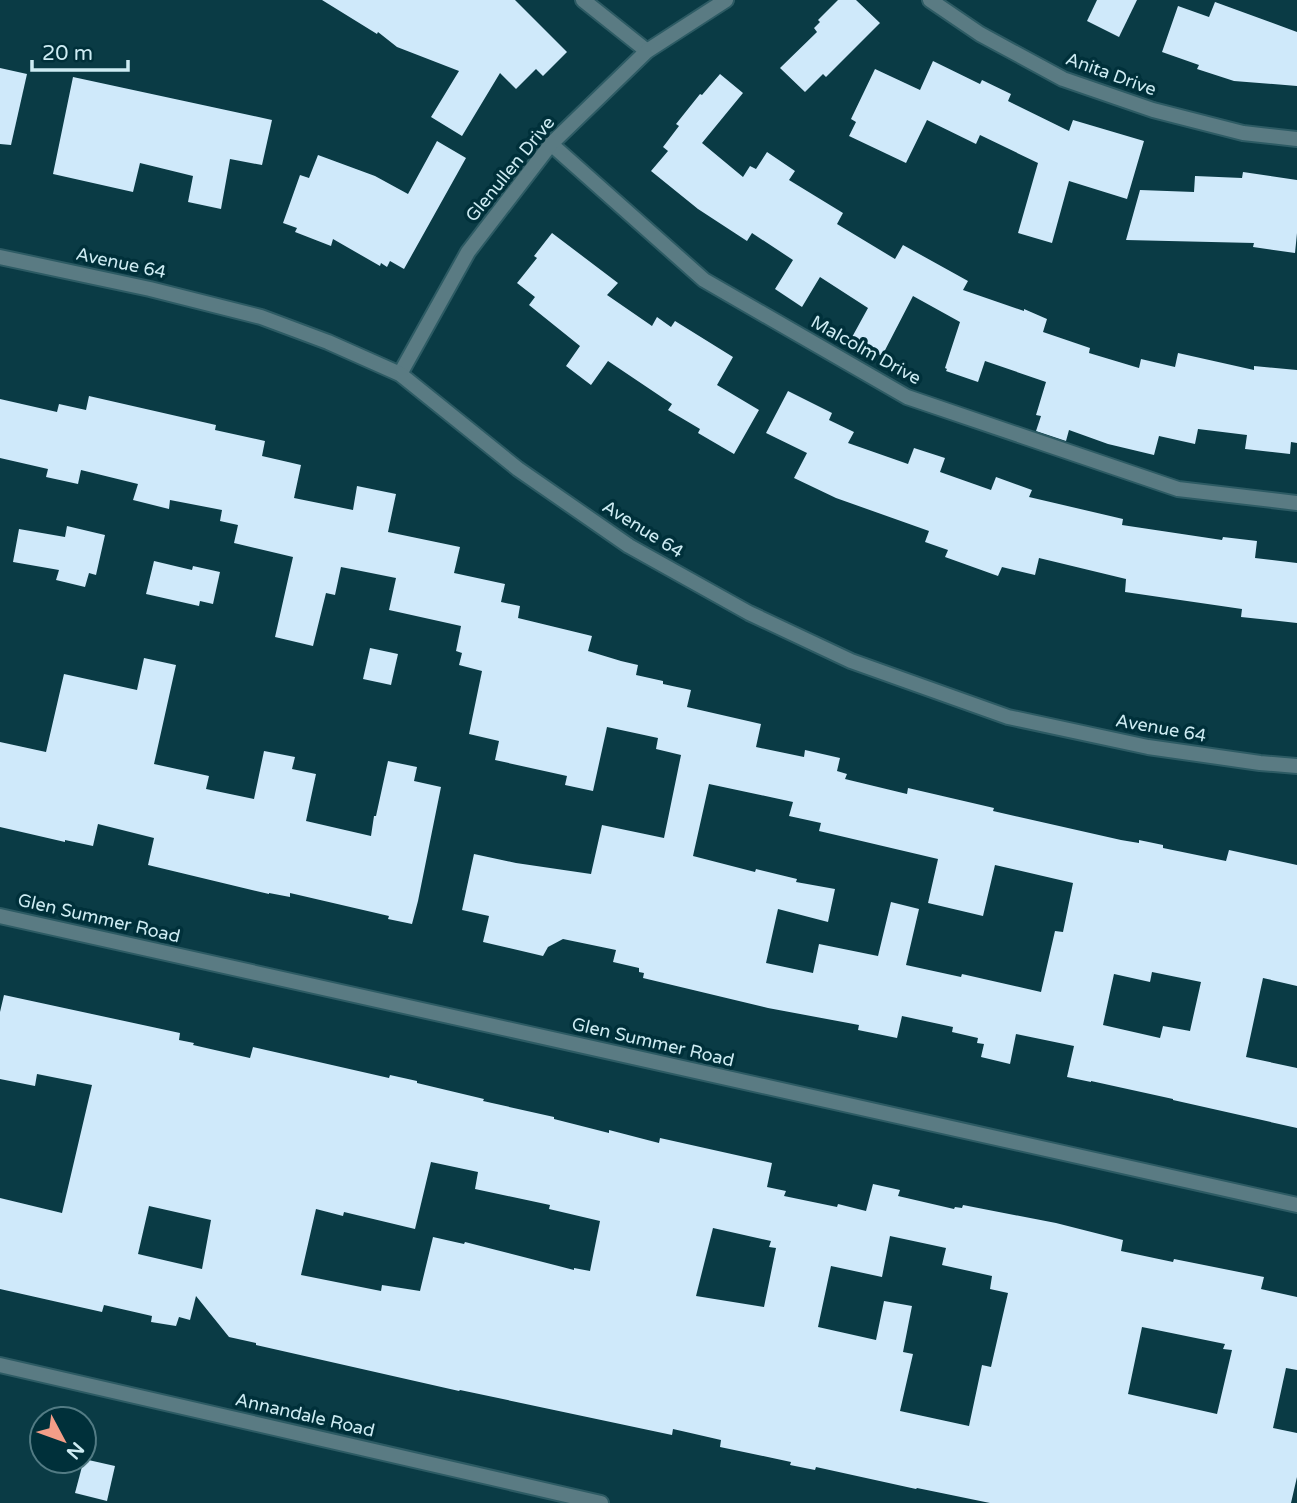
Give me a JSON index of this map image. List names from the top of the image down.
{
  "streets": {
    "street": [
      "Anita Drive",
      "Glenullen Drive",
      "Avenue 64",
      "Malcolm Drive",
      "Glen Summer Road",
      "Annandale Road"
    ]
  },
  "crossings": [
    ["Glenullen Drive", "Avenue 64"],
    ["Glenullen Drive", "Malcolm Drive"]
  ],
  "scale_bar": "20 m",
  "north": "bottom right"
}
